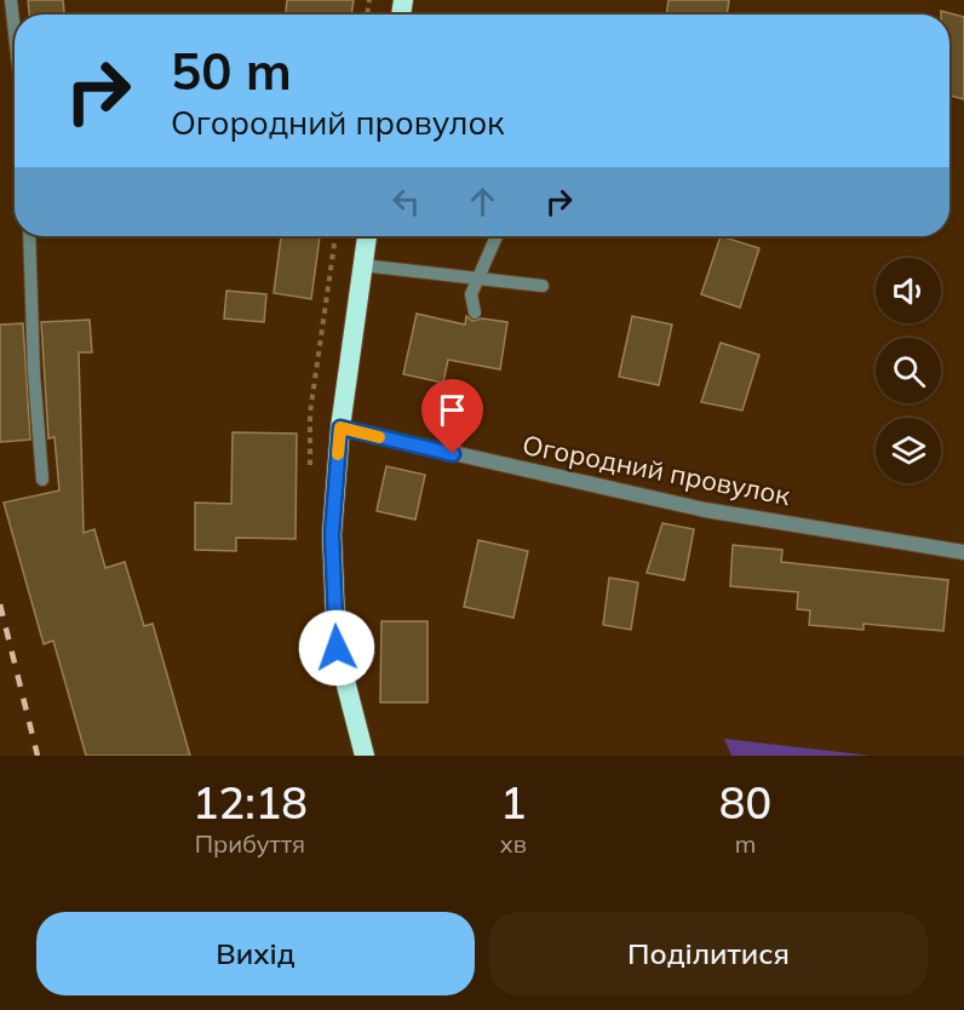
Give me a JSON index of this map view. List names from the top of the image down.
{
  "streets": {
    "street": ["Огородний провулок"]
  },
  "page": {
    "turn": ["50 m", "Огородний провулок"],
    "eta": [
      "12:18",
      "Прибуття",
      "1",
      "хв",
      "80",
      "m"
    ],
    "buttons": ["Вихід", "Поділитися"]
  }
}
